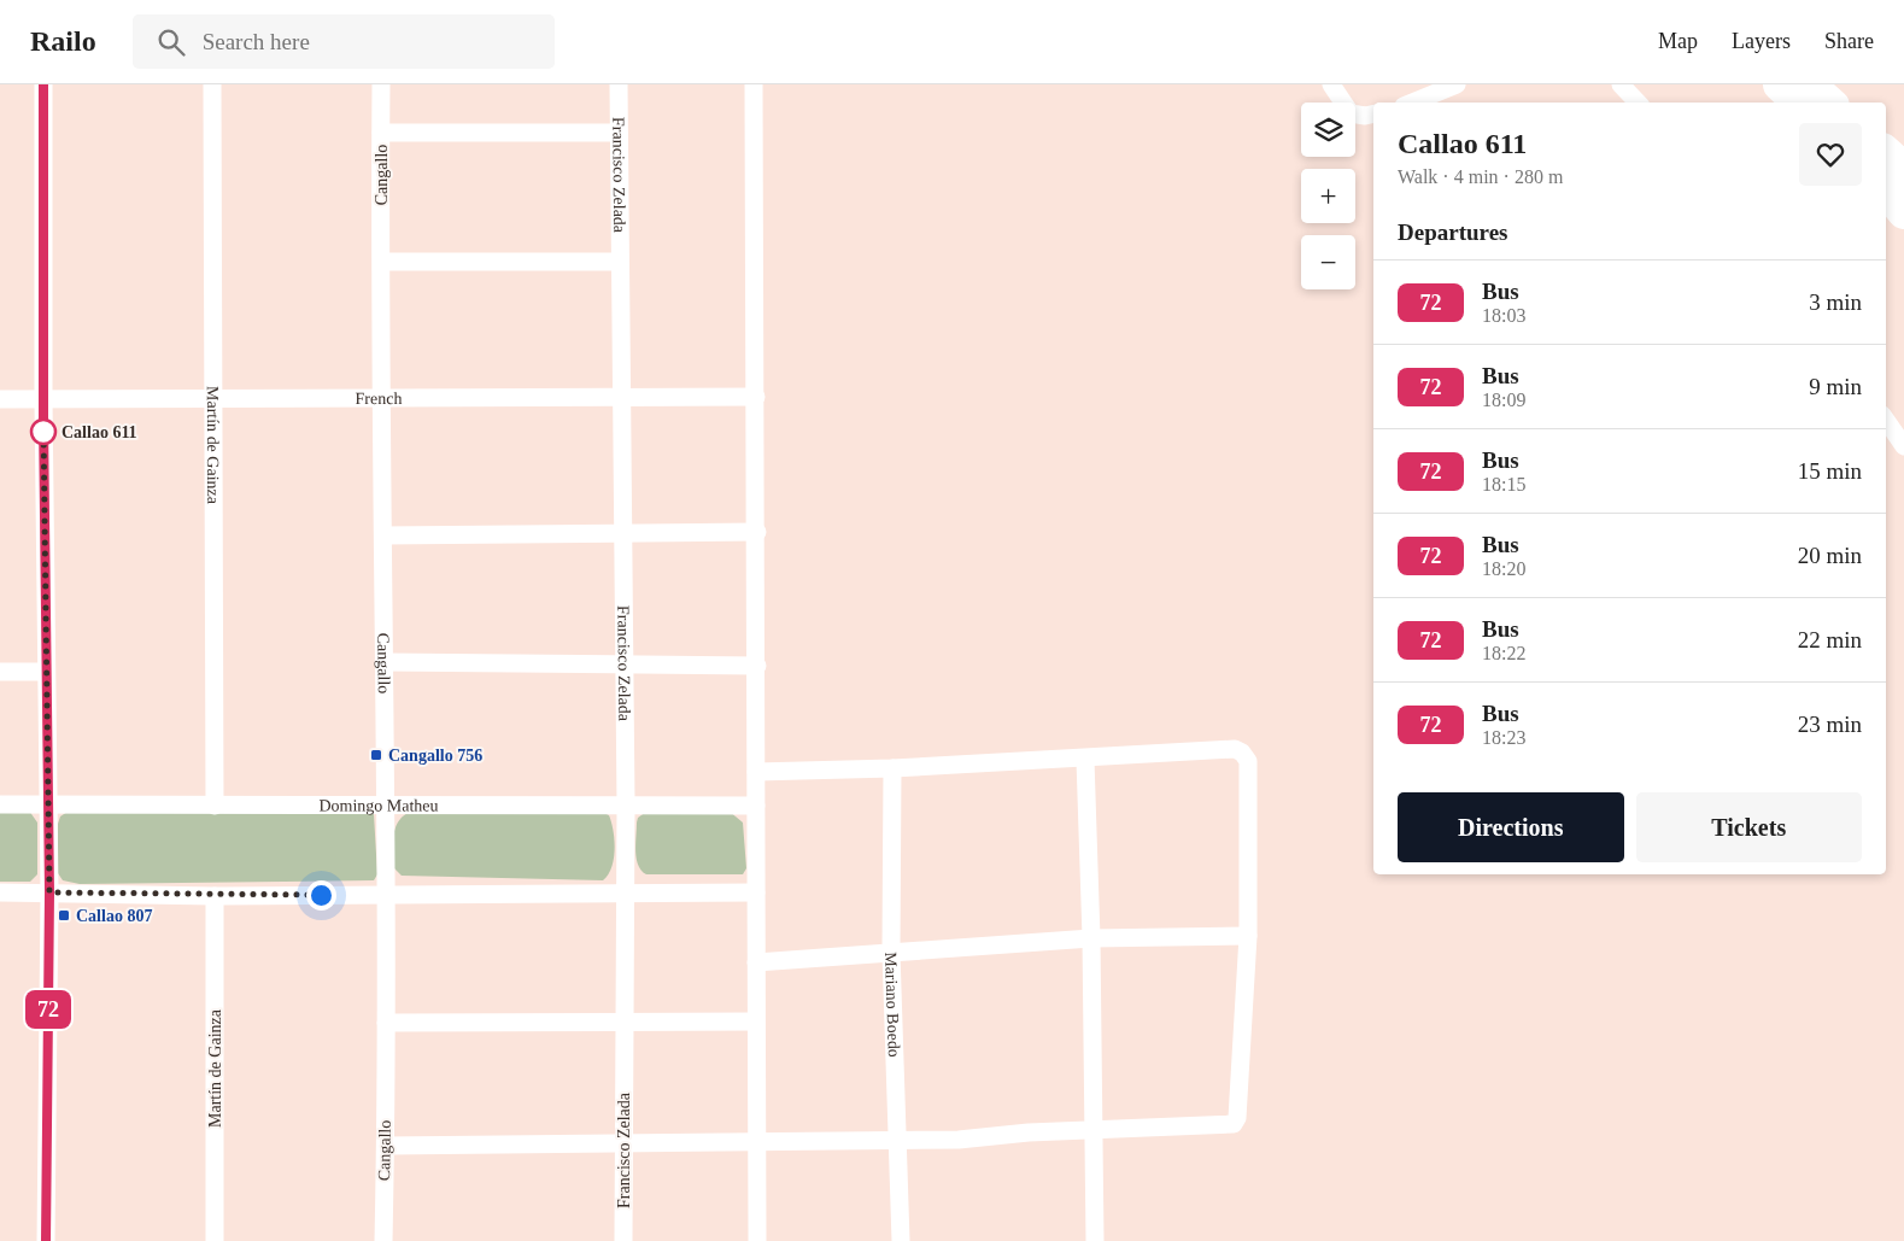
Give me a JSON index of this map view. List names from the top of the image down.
{
  "streets": {
    "street": [
      "Cangallo",
      "Francisco Zelada",
      "French",
      "Martín de Gainza",
      "Domingo Matheu",
      "Mariano Boedo"
    ]
  },
  "crossings": [
    ["Cangallo", "French"],
    ["Cangallo", "Domingo Matheu"],
    ["Francisco Zelada", "French"],
    ["Francisco Zelada", "Domingo Matheu"],
    ["French", "Martín de Gainza"],
    ["Martín de Gainza", "Domingo Matheu"]
  ],
  "places": {
    "other": ["Callao 611"],
    "transit": ["Cangallo 756", "Callao 807"]
  },
  "lines": ["bus line 72"],
  "page": {
    "header": "Railo",
    "search": "Search here",
    "nav": ["Map", "Layers", "Share"],
    "on_map": "72",
    "map_buttons": ["+", "−"],
    "heading": [
      ["Callao 611", "Walk · 4 min · 280 m"],
      "Departures"
    ],
    "list": [
      {
        "mark": "72",
        "name": "Bus",
        "note": "18:03",
        "value": "3 min"
      },
      {
        "mark": "72",
        "name": "Bus",
        "note": "18:09",
        "value": "9 min"
      },
      {
        "mark": "72",
        "name": "Bus",
        "note": "18:15",
        "value": "15 min"
      },
      {
        "mark": "72",
        "name": "Bus",
        "note": "18:20",
        "value": "20 min"
      },
      {
        "mark": "72",
        "name": "Bus",
        "note": "18:22",
        "value": "22 min"
      },
      {
        "mark": "72",
        "name": "Bus",
        "note": "18:23",
        "value": "23 min"
      }
    ],
    "buttons": ["Directions", "Tickets"]
  }
}
